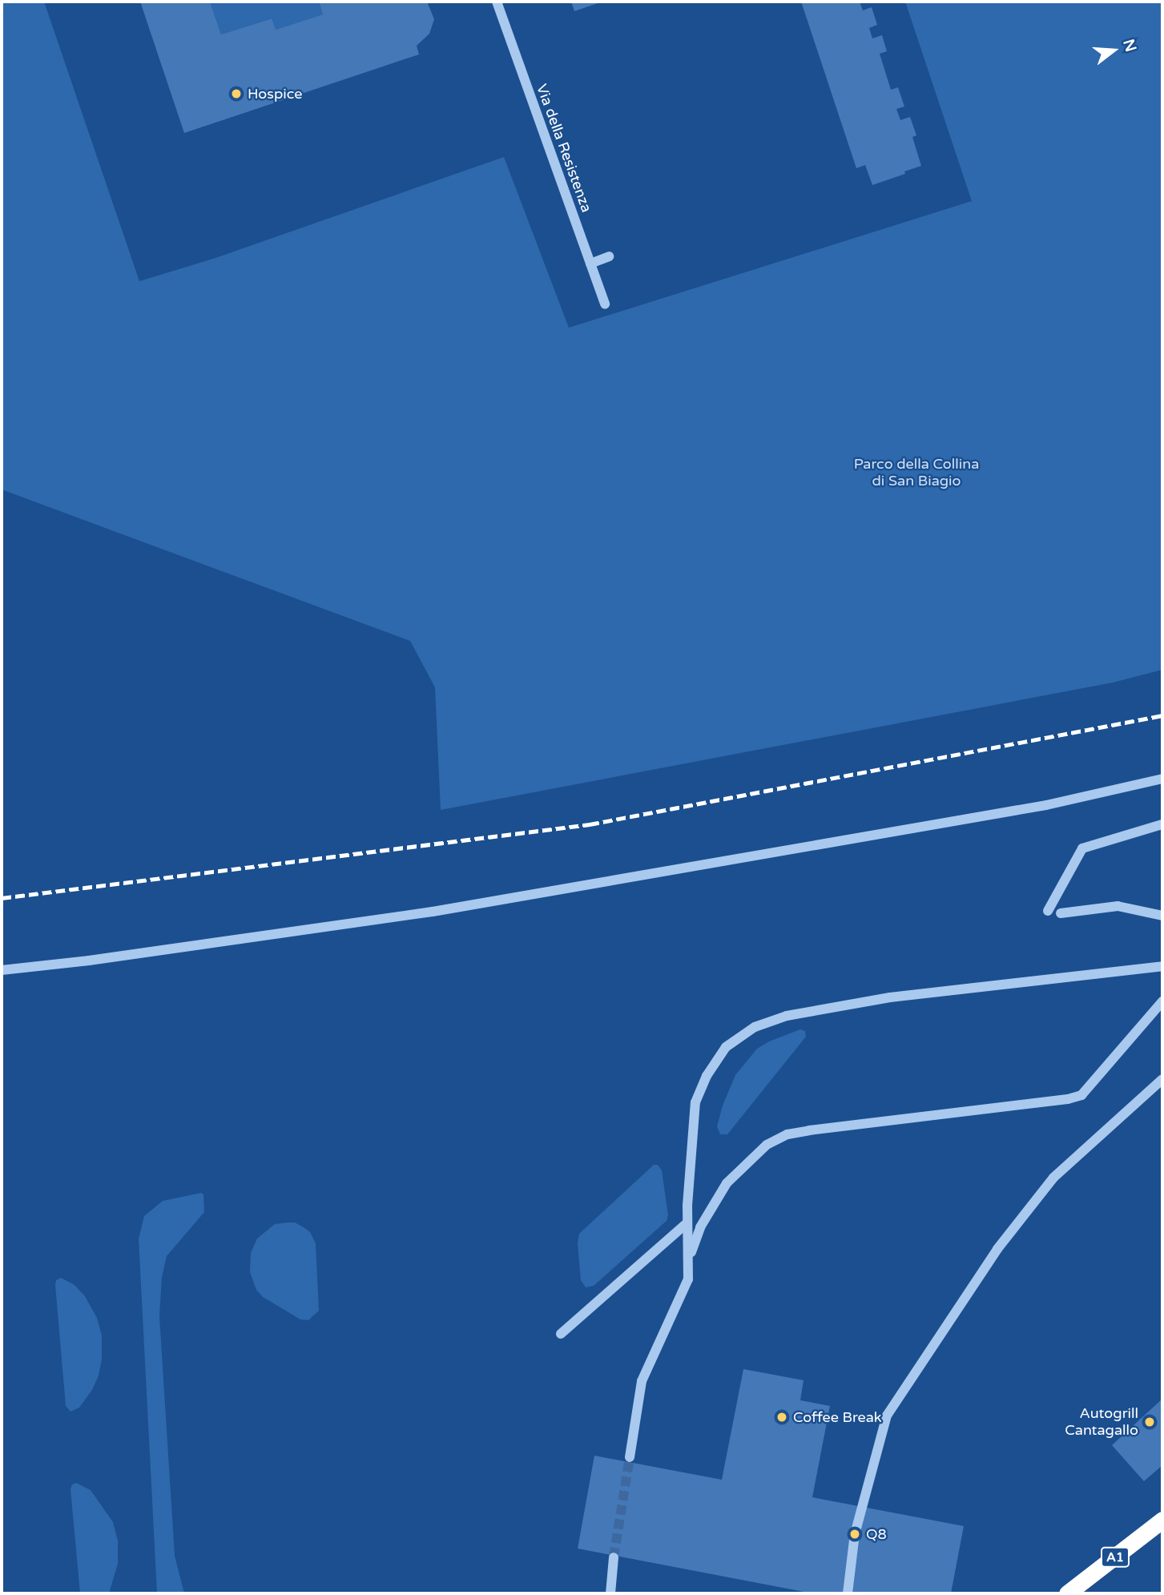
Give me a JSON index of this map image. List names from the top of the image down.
{
  "streets": {
    "highway": ["A1"],
    "street": ["Via della Resistenza"]
  },
  "parks": ["Parco della Collina di San Biagio"],
  "places": [
    "Hospice",
    "Coffee Break",
    "Autogrill Cantagallo",
    "Q8"
  ],
  "north": "right"
}
